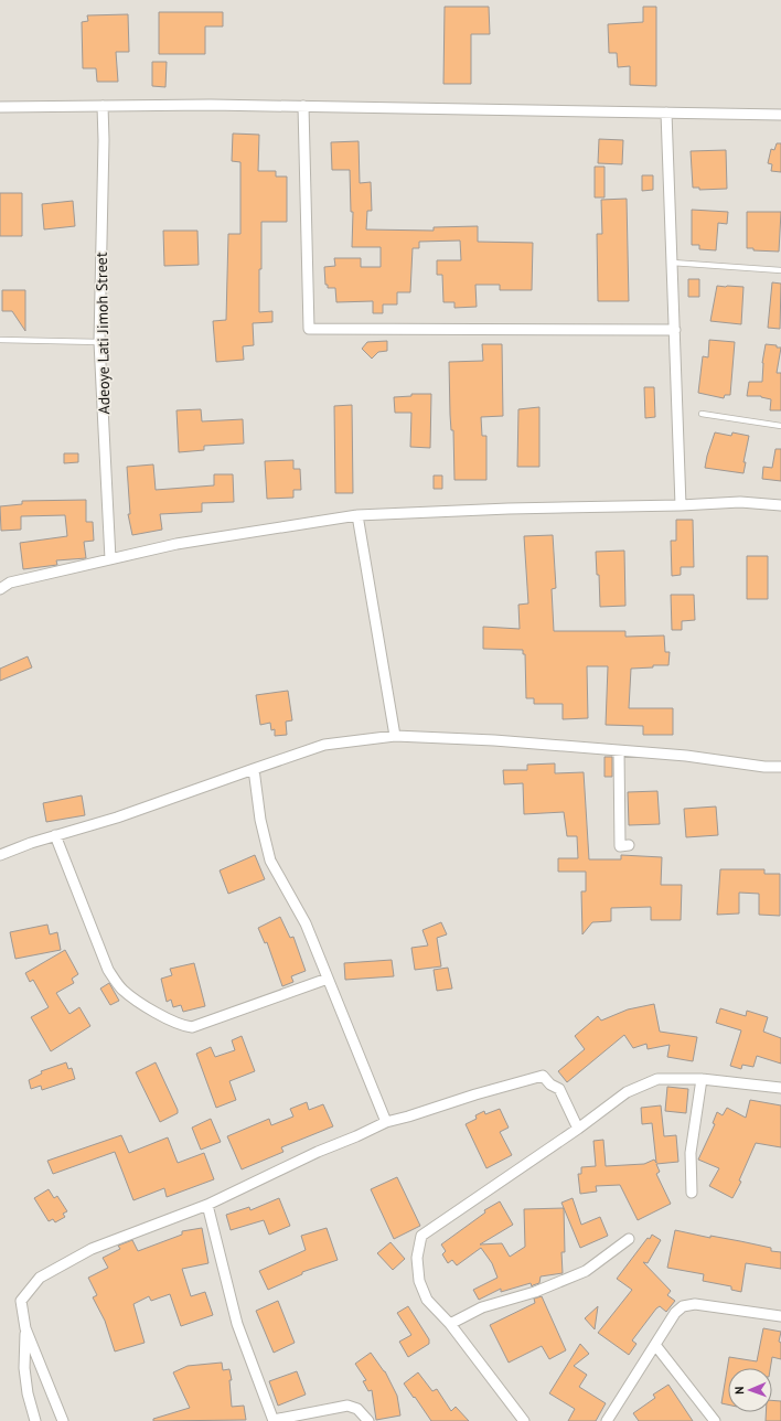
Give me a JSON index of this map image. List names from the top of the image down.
{
  "streets": {
    "street": ["Adeoye Lati Jimoh Street"]
  },
  "north": "left"
}
